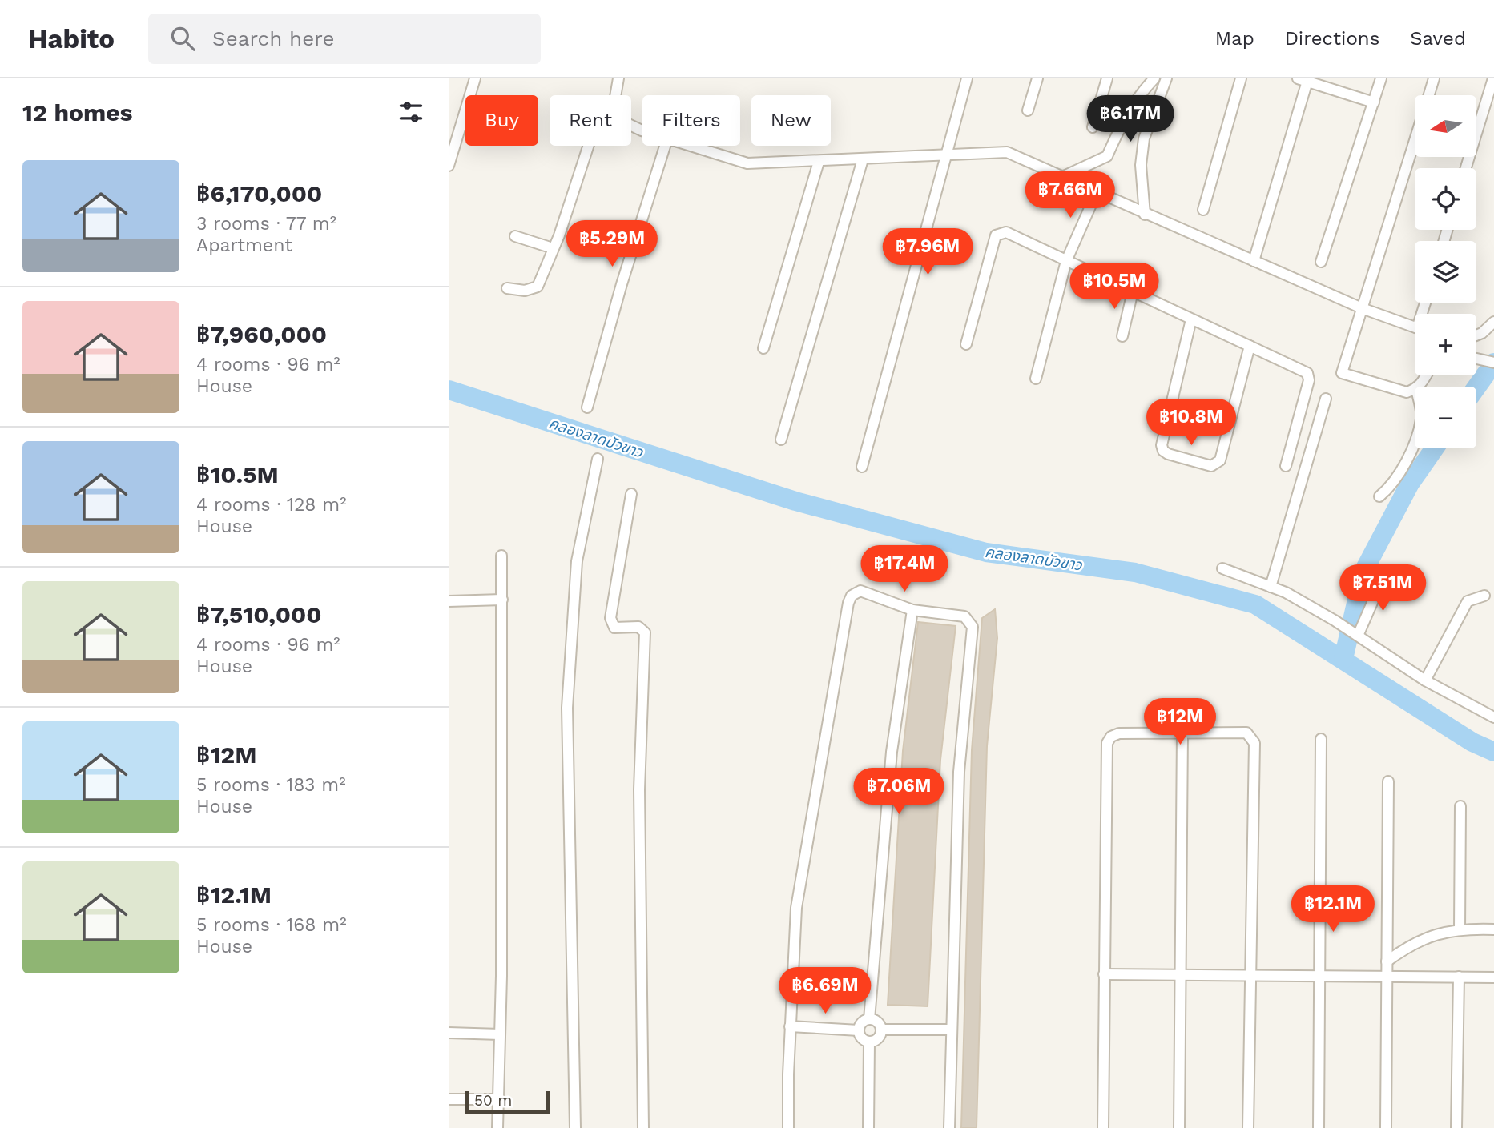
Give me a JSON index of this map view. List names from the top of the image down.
{
  "water": ["คลองลาดบัวขาว"],
  "scale_bar": "50 m",
  "north": "left",
  "page": {
    "header": "Habito",
    "search": "Search here",
    "nav": ["Map", "Directions", "Saved"],
    "heading": "12 homes",
    "map_buttons": ["+", "−"],
    "price": [
      "฿6.17M",
      "฿7.66M",
      "฿5.29M",
      "฿7.96M",
      "฿10.5M",
      "฿10.8M",
      "฿17.4M",
      "฿7.51M",
      "฿12M",
      "฿7.06M",
      "฿12.1M",
      "฿6.69M"
    ],
    "chip": [
      "Buy",
      "Rent",
      "Filters",
      "New"
    ],
    "list": [
      {
        "name": "฿6,170,000",
        "note": "3 rooms · 77 m² · Apartment"
      },
      {
        "name": "฿7,960,000",
        "note": "4 rooms · 96 m² · House"
      },
      {
        "name": "฿10.5M",
        "note": "4 rooms · 128 m² · House"
      },
      {
        "name": "฿7,510,000",
        "note": "4 rooms · 96 m² · House"
      },
      {
        "name": "฿12M",
        "note": "5 rooms · 183 m² · House"
      },
      {
        "name": "฿12.1M",
        "note": "5 rooms · 168 m² · House"
      }
    ],
    "scale": "50 m"
  }
}
